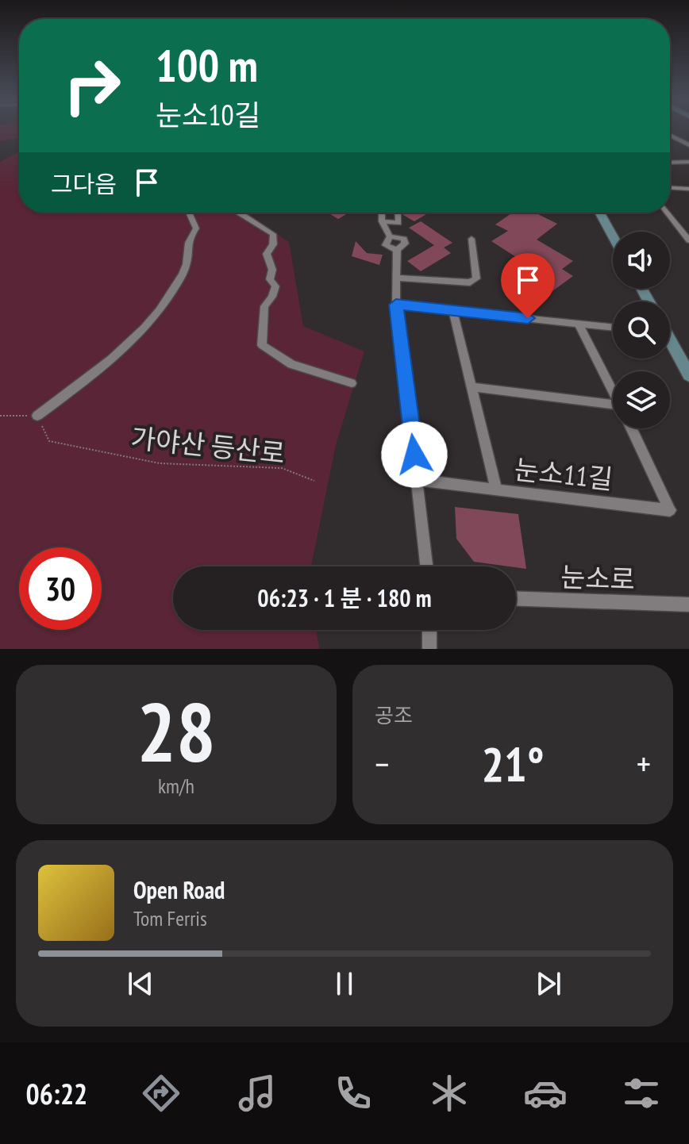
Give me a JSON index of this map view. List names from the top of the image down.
{
  "streets": {
    "street": ["눈소11길", "눈소로"],
    "path": ["가야산 등산로"]
  },
  "page": {
    "turn": ["100 m", "눈소10길"],
    "then": "그다음",
    "limit": "30",
    "trip": "06:23 · 1 분 · 180 m",
    "tile": [
      ["28", "km/h"],
      "공조"
    ],
    "heat": ["−", "21°", "+"],
    "song": ["Open Road", "Tom Ferris"],
    "tabs": "06:22"
  }
}
